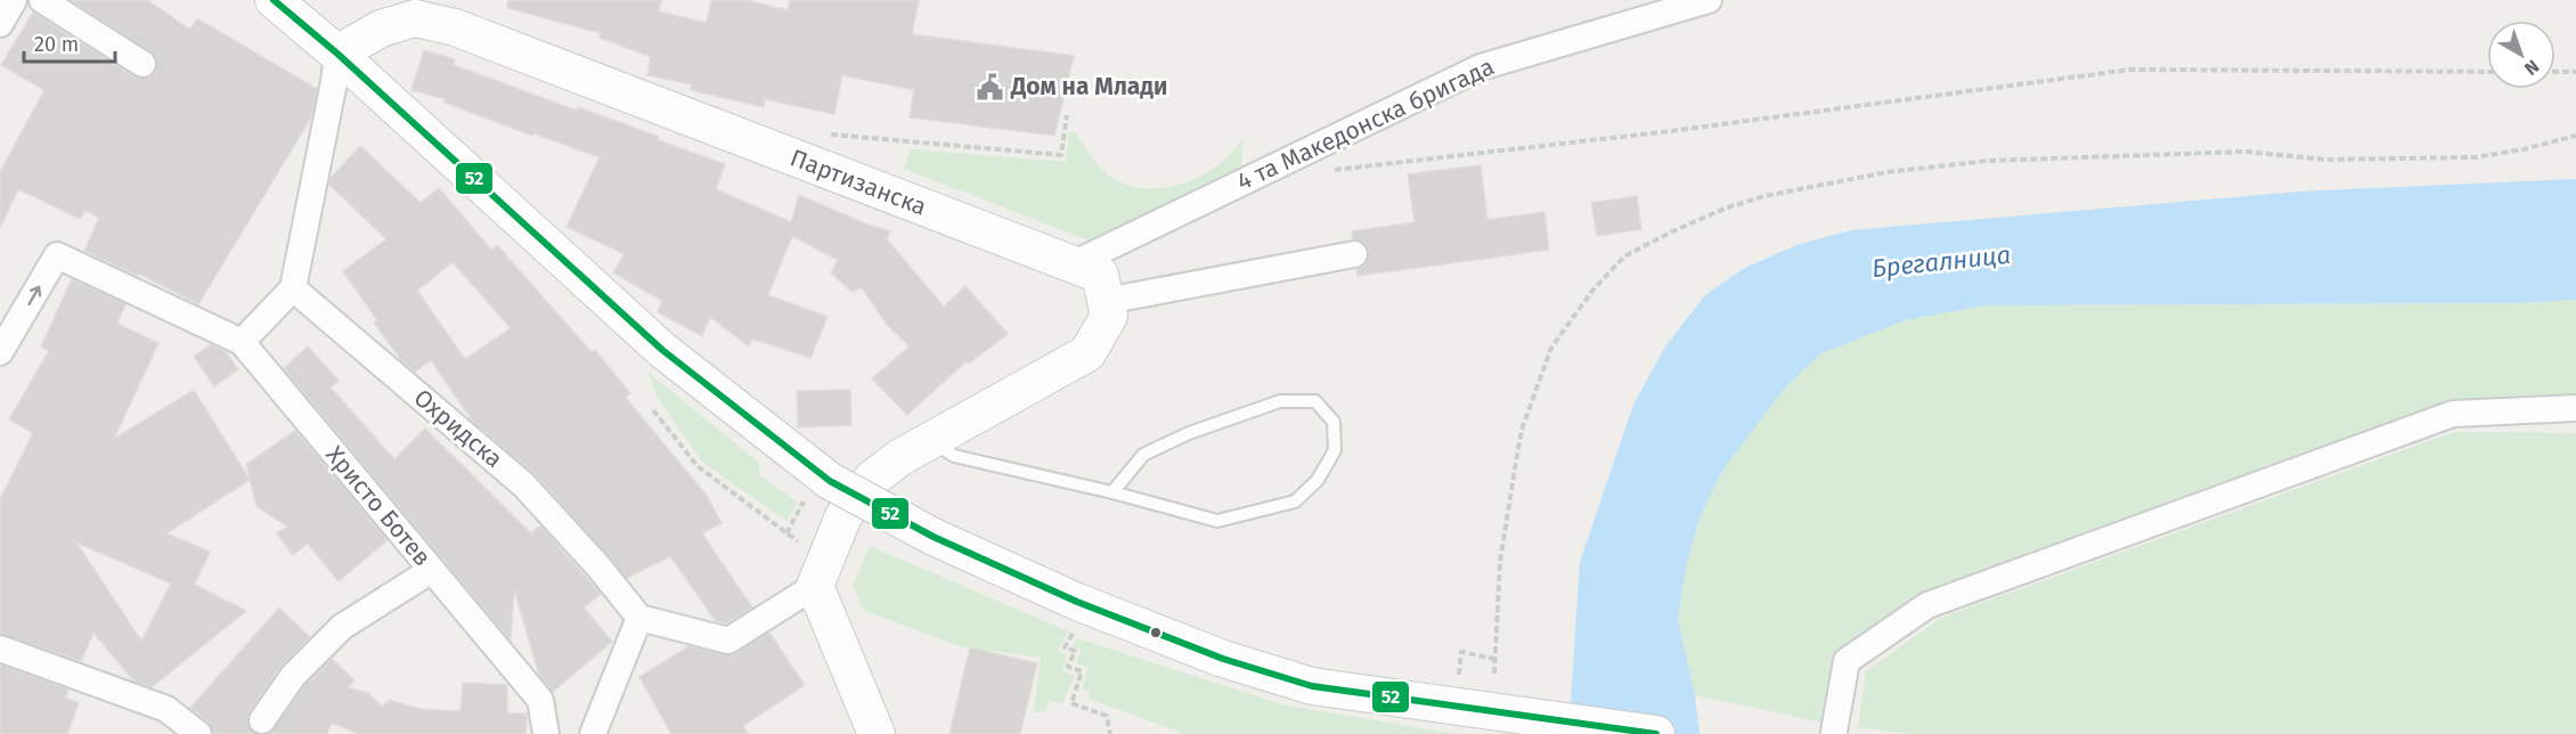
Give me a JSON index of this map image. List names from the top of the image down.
{
  "streets": {
    "main road": ["Партизанска"],
    "street": ["4 та Македонска бригада", "Охридска", "Христо Ботев"]
  },
  "crossings": [
    ["4 та Македонска бригада", "Партизанска"]
  ],
  "water": ["Брегалница"],
  "places": {
    "public building": ["Дом на Млади"]
  },
  "lines": ["transit line 52"],
  "scale_bar": "20 m",
  "north": "bottom right"
}
